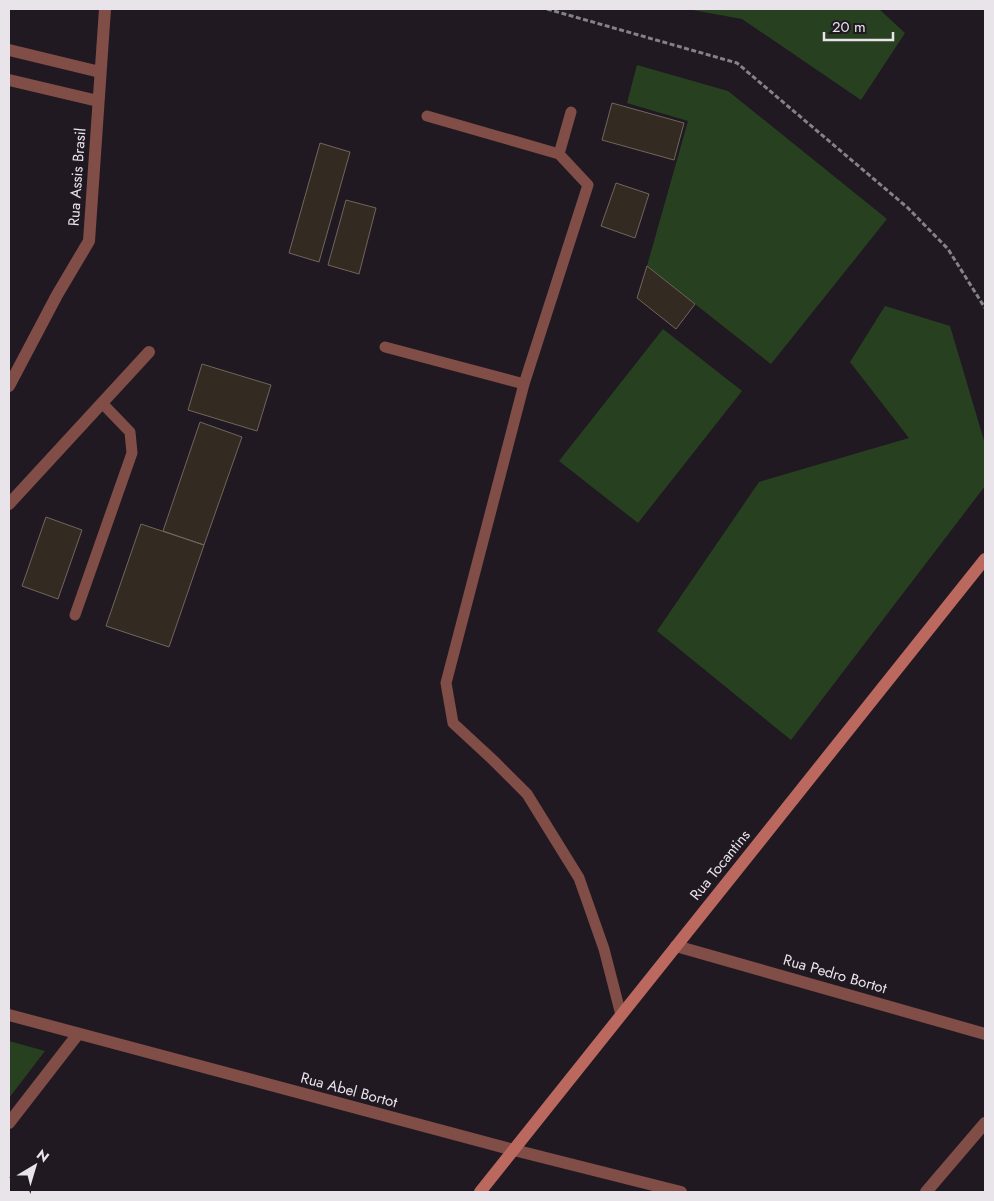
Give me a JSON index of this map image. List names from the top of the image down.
{
  "streets": {
    "main road": ["Rua Tocantins"],
    "street": ["Rua Assis Brasil", "Rua Pedro Bortot", "Rua Abel Bortot"]
  },
  "crossings": [
    ["Rua Tocantins", "Rua Pedro Bortot"],
    ["Rua Tocantins", "Rua Abel Bortot"]
  ],
  "scale_bar": "20 m",
  "north": "top right"
}
